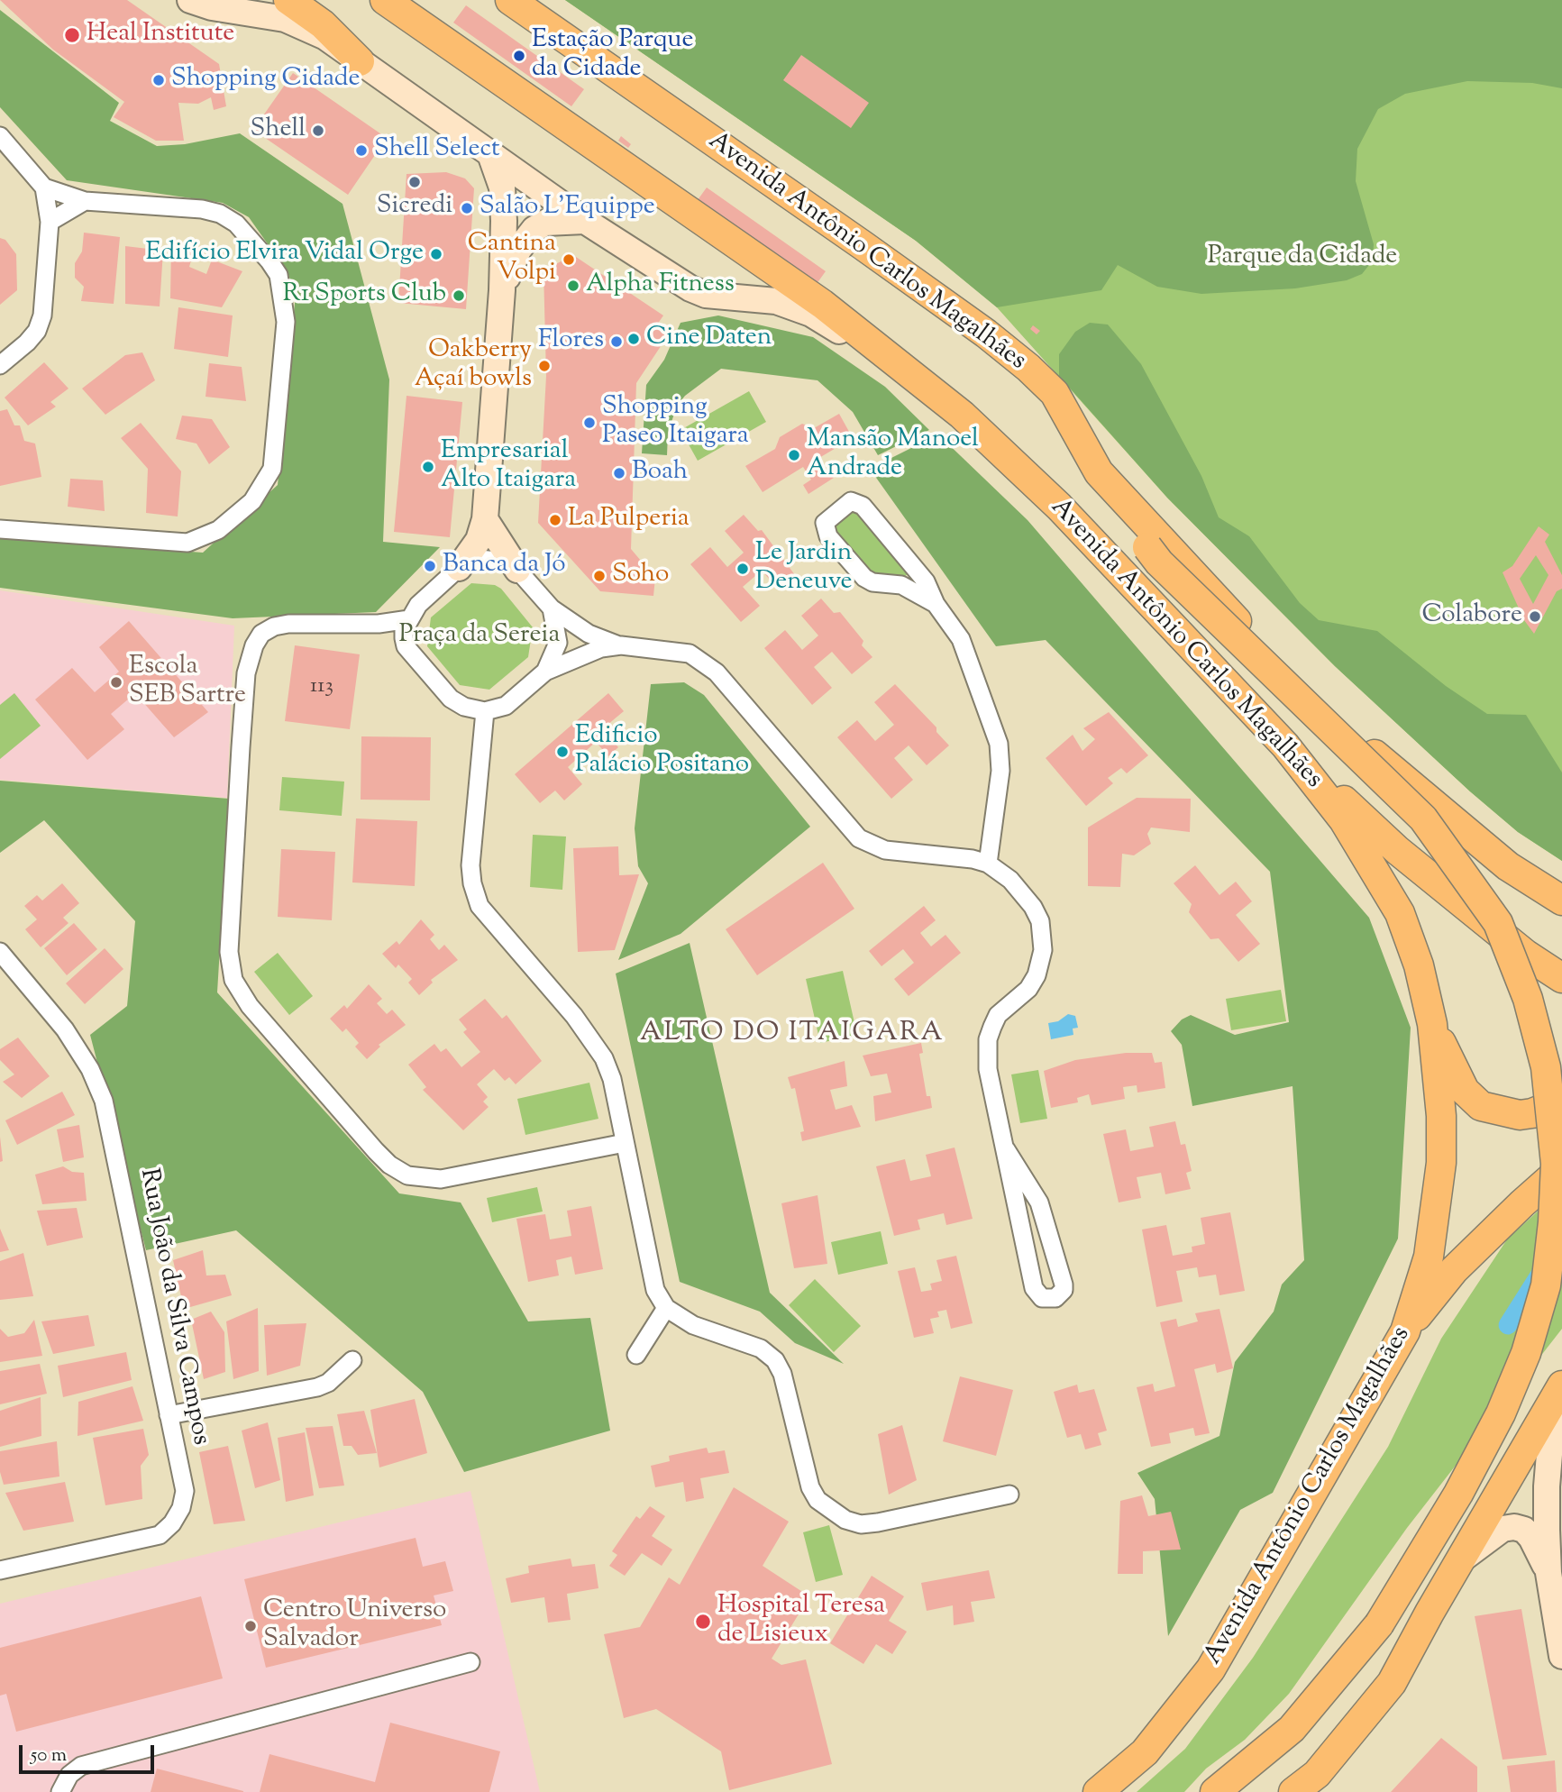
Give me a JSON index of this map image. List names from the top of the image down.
{
  "streets": {
    "main road": ["Avenida Antônio Carlos Magalhães"],
    "street": ["Rua João da Silva Campos"]
  },
  "districts": ["ALTO DO ITAIGARA"],
  "parks": ["Parque da Cidade", "Praça da Sereia"],
  "places": [
    "Heal Institute",
    "Estação Parque da Cidade",
    "Shopping Cidade",
    "Shell",
    "Shell Select",
    "Sicredi",
    "Salão L'Equippe",
    "Edifício Elvira Vidal Orge",
    "Cantina Volpi",
    "Alpha Fitness",
    "R1 Sports Club",
    "Cine Daten",
    "Flores",
    "Oakberry Açaí bowls",
    "Shopping Paseo Itaigara",
    "Mansão Manoel Andrade",
    "Empresarial Alto Itaigara",
    "Boah",
    "La Pulperia",
    "Banca da Jó",
    "Le Jardin Deneuve",
    "Soho",
    "Colabore",
    "Escola SEB Sartre",
    "Edificio Palácio Positano",
    "Hospital Teresa de Lisieux",
    "Centro Universo Salvador"
  ],
  "house_numbers": ["113"],
  "scale_bar": "50 m"
}
